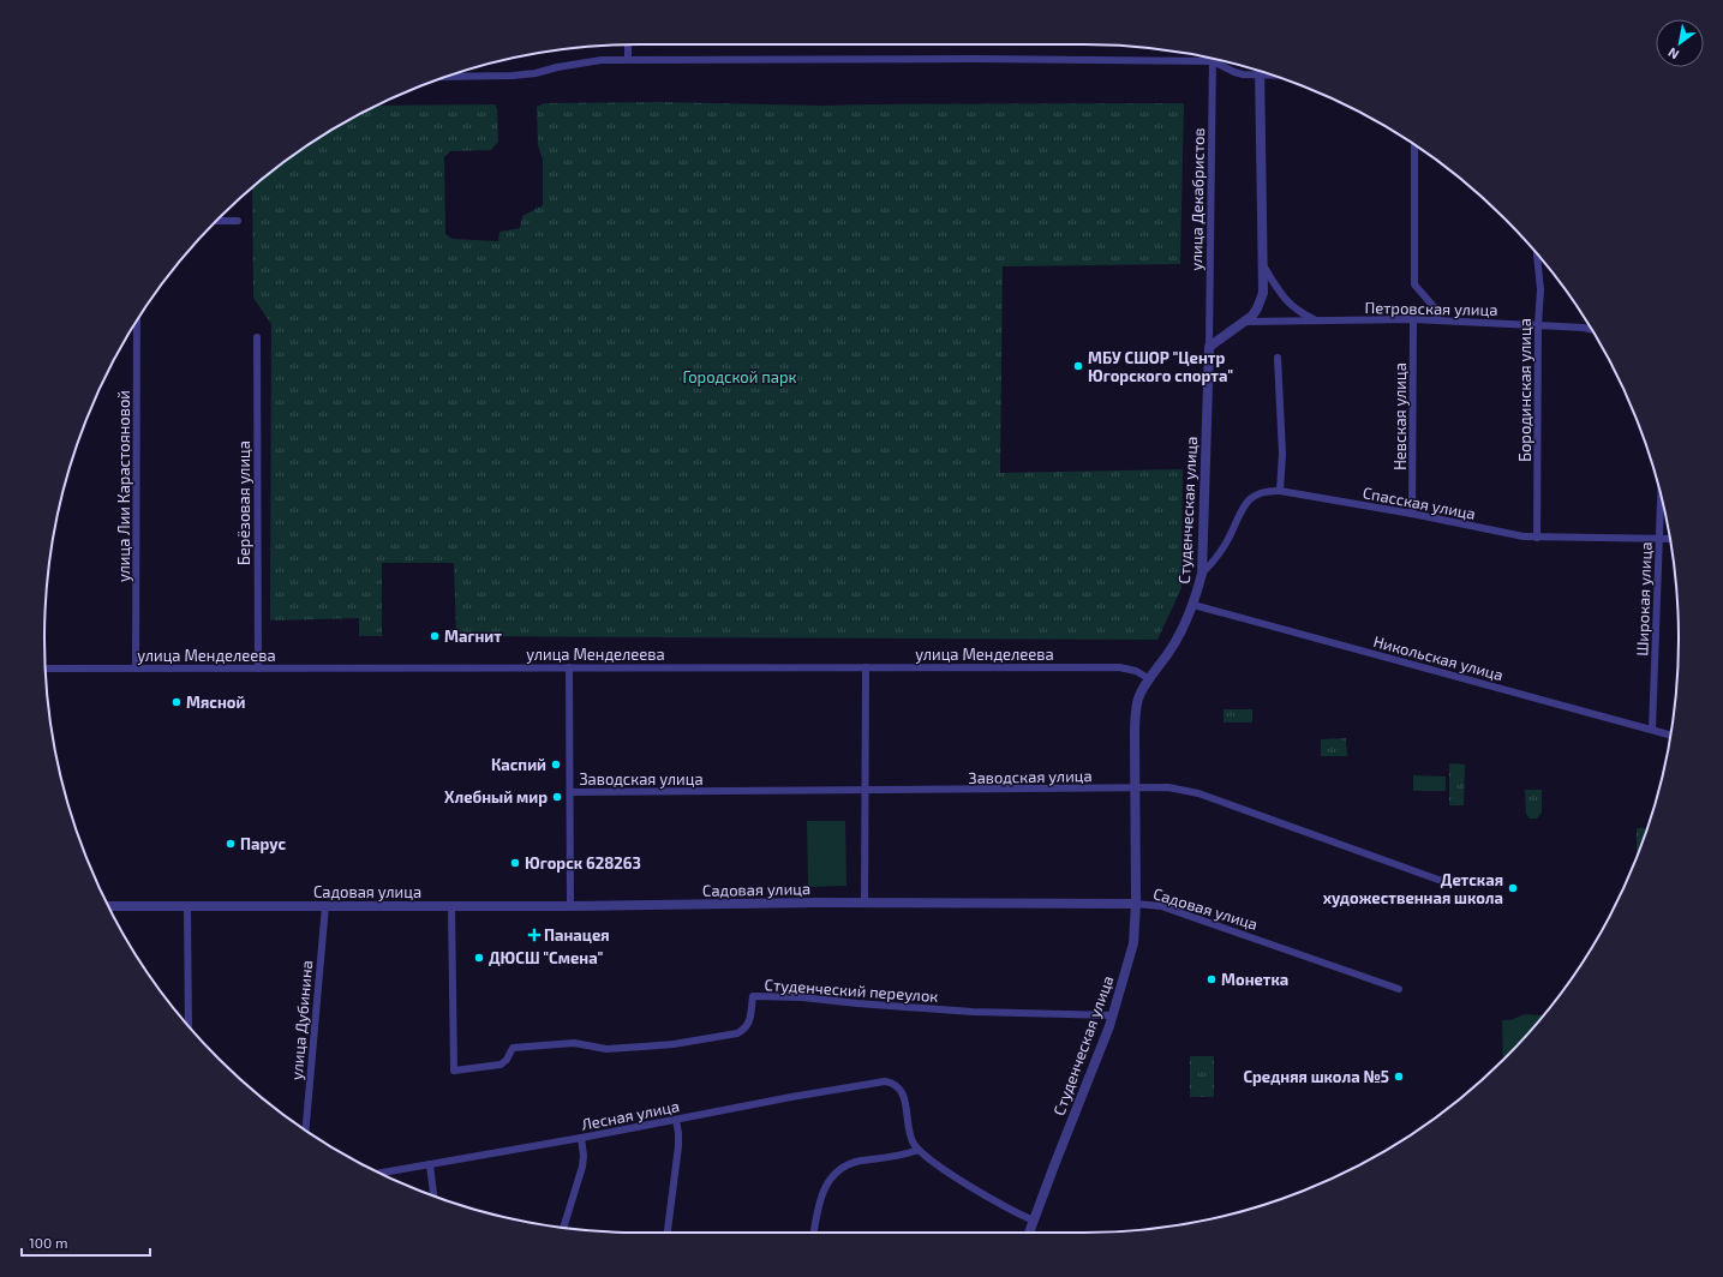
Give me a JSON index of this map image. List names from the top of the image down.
{
  "streets": {
    "street": [
      "улица Декабристов",
      "Петровская улица",
      "Бородинская улица",
      "Невская улица",
      "улица Лии Карастояновой",
      "Берёзовая улица",
      "Спасская улица",
      "Студенческая улица",
      "Широкая улица",
      "улица Менделеева",
      "Никольская улица",
      "Заводская улица",
      "Садовая улица",
      "Студенческий переулок",
      "улица Дубинина",
      "Лесная улица"
    ]
  },
  "crossings": [
    ["улица Декабристов", "Студенческая улица"],
    ["Петровская улица", "Бородинская улица"],
    ["Петровская улица", "Невская улица"],
    ["Бородинская улица", "Спасская улица"],
    ["Невская улица", "Спасская улица"],
    ["улица Лии Карастояновой", "улица Менделеева"],
    ["Берёзовая улица", "улица Менделеева"],
    ["Спасская улица", "Студенческая улица"],
    ["Спасская улица", "Широкая улица"],
    ["Студенческая улица", "улица Менделеева"],
    ["Студенческая улица", "Никольская улица"],
    ["Студенческая улица", "Заводская улица"],
    ["Студенческая улица", "Садовая улица"],
    ["Студенческая улица", "Студенческий переулок"],
    ["Широкая улица", "Никольская улица"],
    ["Садовая улица", "Студенческий переулок"],
    ["Садовая улица", "улица Дубинина"]
  ],
  "parks": ["Городской парк"],
  "places": {
    "other": [
      "МБУ СШОР \"Центр Югорского спорта\"",
      "Магнит",
      "Мясной",
      "Каспий",
      "Хлебный мир",
      "Парус",
      "Югорск 628263",
      "Детская художественная школа",
      "ДЮСШ \"Смена\"",
      "Монетка",
      "Средняя школа №5"
    ],
    "health": ["Панацея"]
  },
  "scale_bar": "100 m",
  "north": "bottom left"
}
